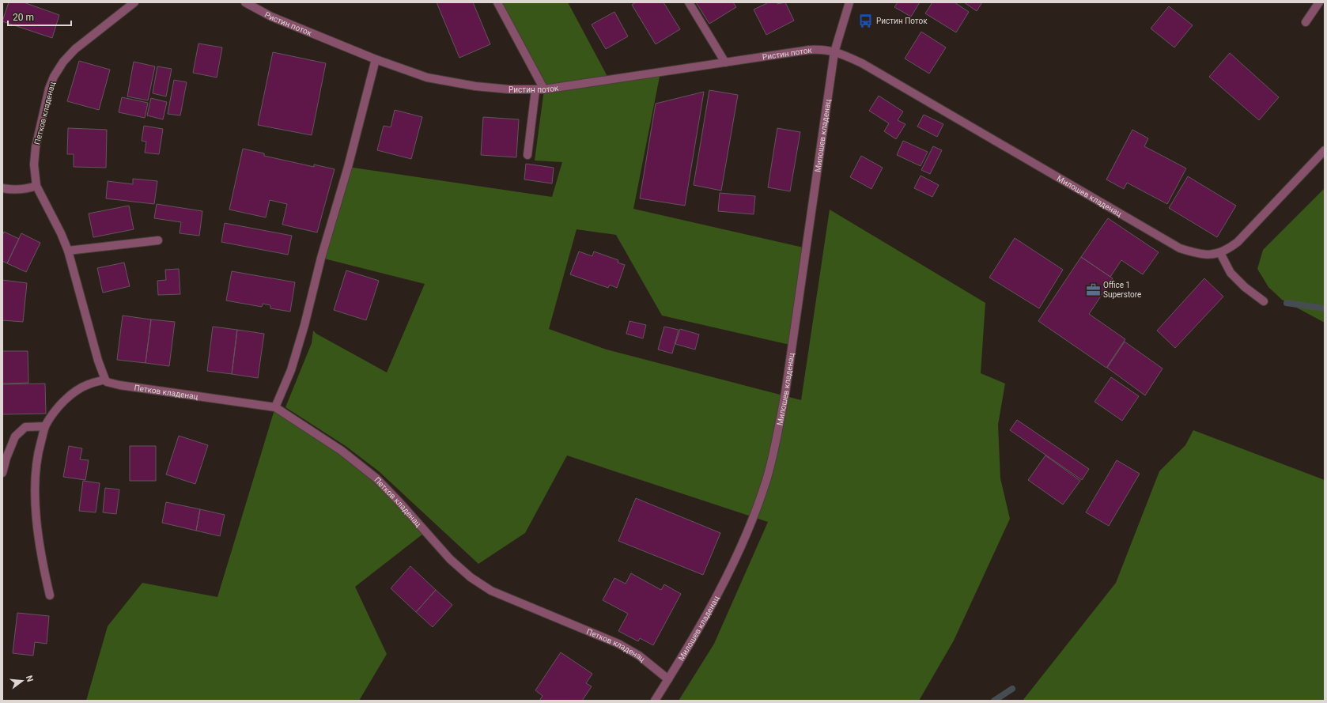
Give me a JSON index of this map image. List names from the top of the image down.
{
  "streets": {
    "street": ["Ристин поток", "Петков кладенац", "Милошев кладенац"]
  },
  "crossings": [
    ["Ристин поток", "Милошев кладенац"],
    ["Петков кладенац", "Милошев кладенац"]
  ],
  "places": {
    "bus stop": ["Ристин Поток"],
    "office": ["Office 1 Superstore"]
  },
  "scale_bar": "20 m",
  "north": "right"
}
